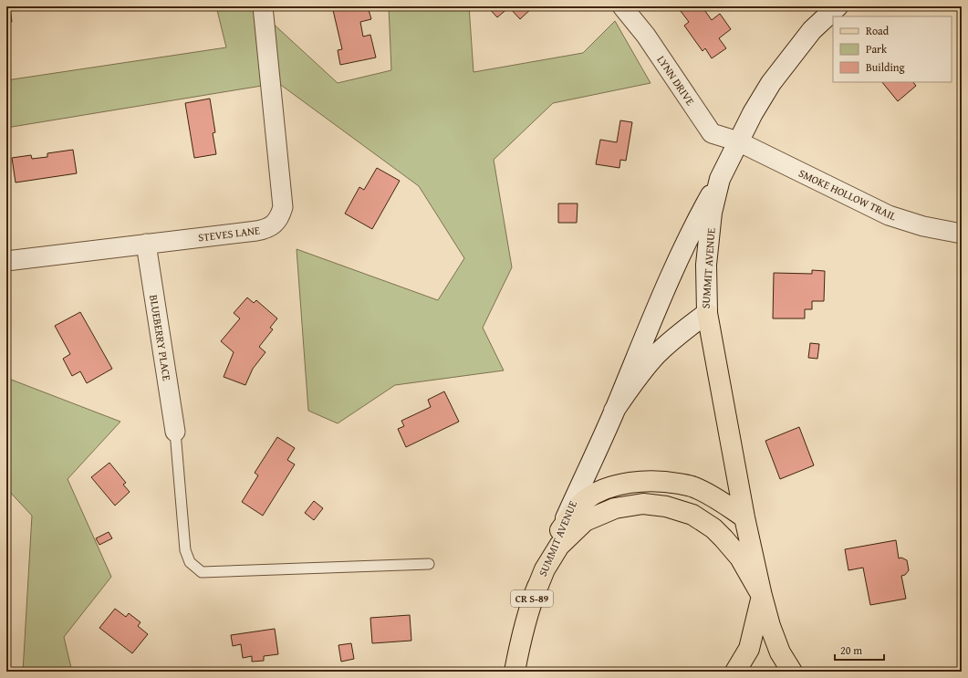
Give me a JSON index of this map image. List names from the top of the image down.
{
  "streets": {
    "main road": ["SUMMIT AVENUE", "CR S-89"],
    "street": [
      "LYNN DRIVE",
      "SMOKE HOLLOW TRAIL",
      "STEVES LANE",
      "BLUEBERRY PLACE"
    ]
  },
  "crossings": [
    ["LYNN DRIVE", "SMOKE HOLLOW TRAIL"],
    ["LYNN DRIVE", "SUMMIT AVENUE"],
    ["SMOKE HOLLOW TRAIL", "SUMMIT AVENUE"],
    ["STEVES LANE", "BLUEBERRY PLACE"]
  ],
  "legend": ["Road", "Park", "Building"],
  "scale_bar": "20 m"
}
